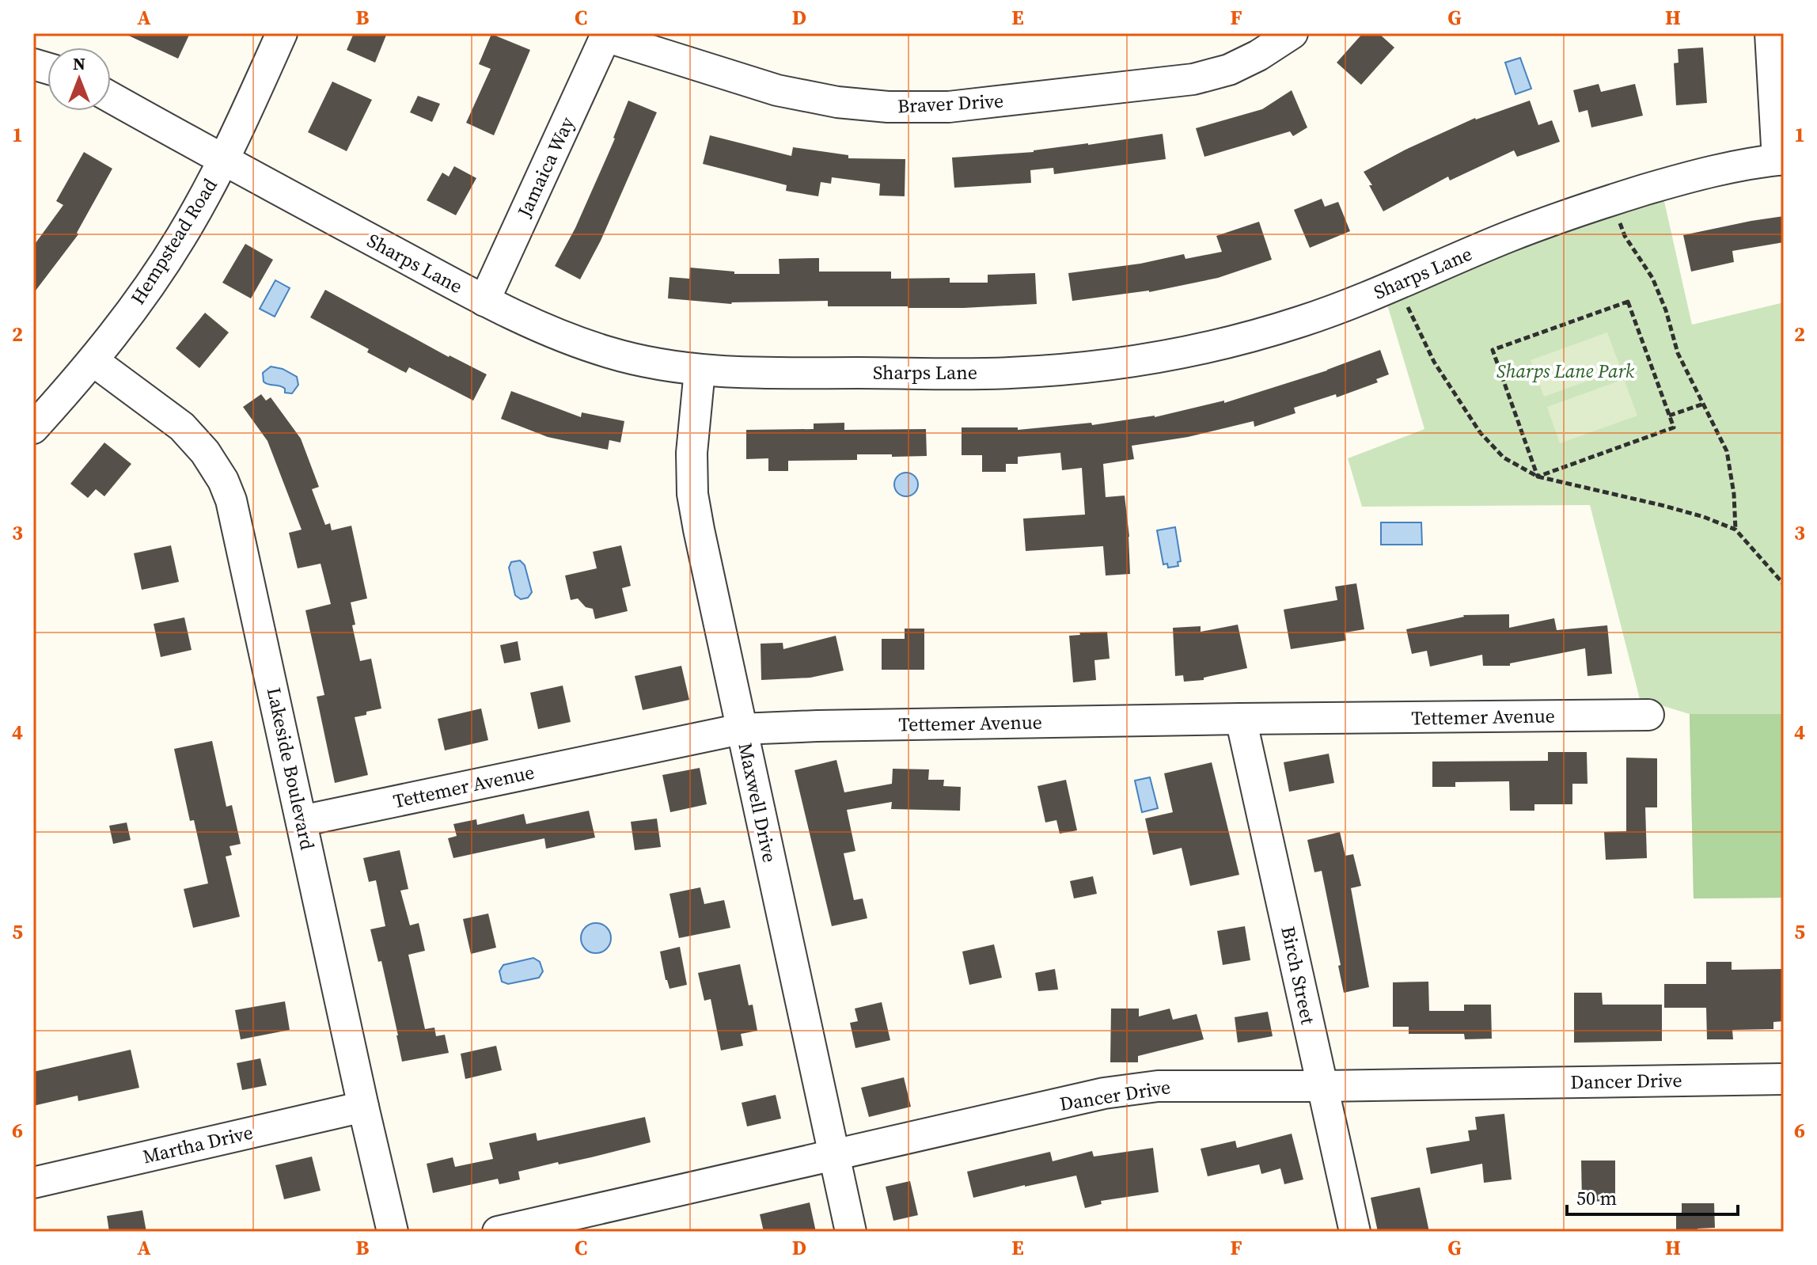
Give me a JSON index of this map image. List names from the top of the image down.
{
  "streets": {
    "street": [
      "Braver Drive",
      "Jamaica Way",
      "Hempstead Road",
      "Sharps Lane",
      "Tettemer Avenue",
      "Lakeside Boulevard",
      "Maxwell Drive",
      "Birch Street",
      "Dancer Drive",
      "Martha Drive"
    ]
  },
  "crossings": [
    ["Braver Drive", "Jamaica Way"],
    ["Jamaica Way", "Sharps Lane"],
    ["Hempstead Road", "Sharps Lane"],
    ["Hempstead Road", "Lakeside Boulevard"],
    ["Sharps Lane", "Maxwell Drive"],
    ["Tettemer Avenue", "Lakeside Boulevard"],
    ["Tettemer Avenue", "Maxwell Drive"],
    ["Tettemer Avenue", "Birch Street"],
    ["Lakeside Boulevard", "Martha Drive"],
    ["Maxwell Drive", "Dancer Drive"],
    ["Birch Street", "Dancer Drive"]
  ],
  "parks": ["Sharps Lane Park"],
  "scale_bar": "50 m",
  "north": "top",
  "grid": {
    "columns": [
      "A",
      "B",
      "C",
      "D",
      "E",
      "F",
      "G",
      "H"
    ],
    "rows": [
      "1",
      "2",
      "3",
      "4",
      "5",
      "6"
    ]
  }
}
